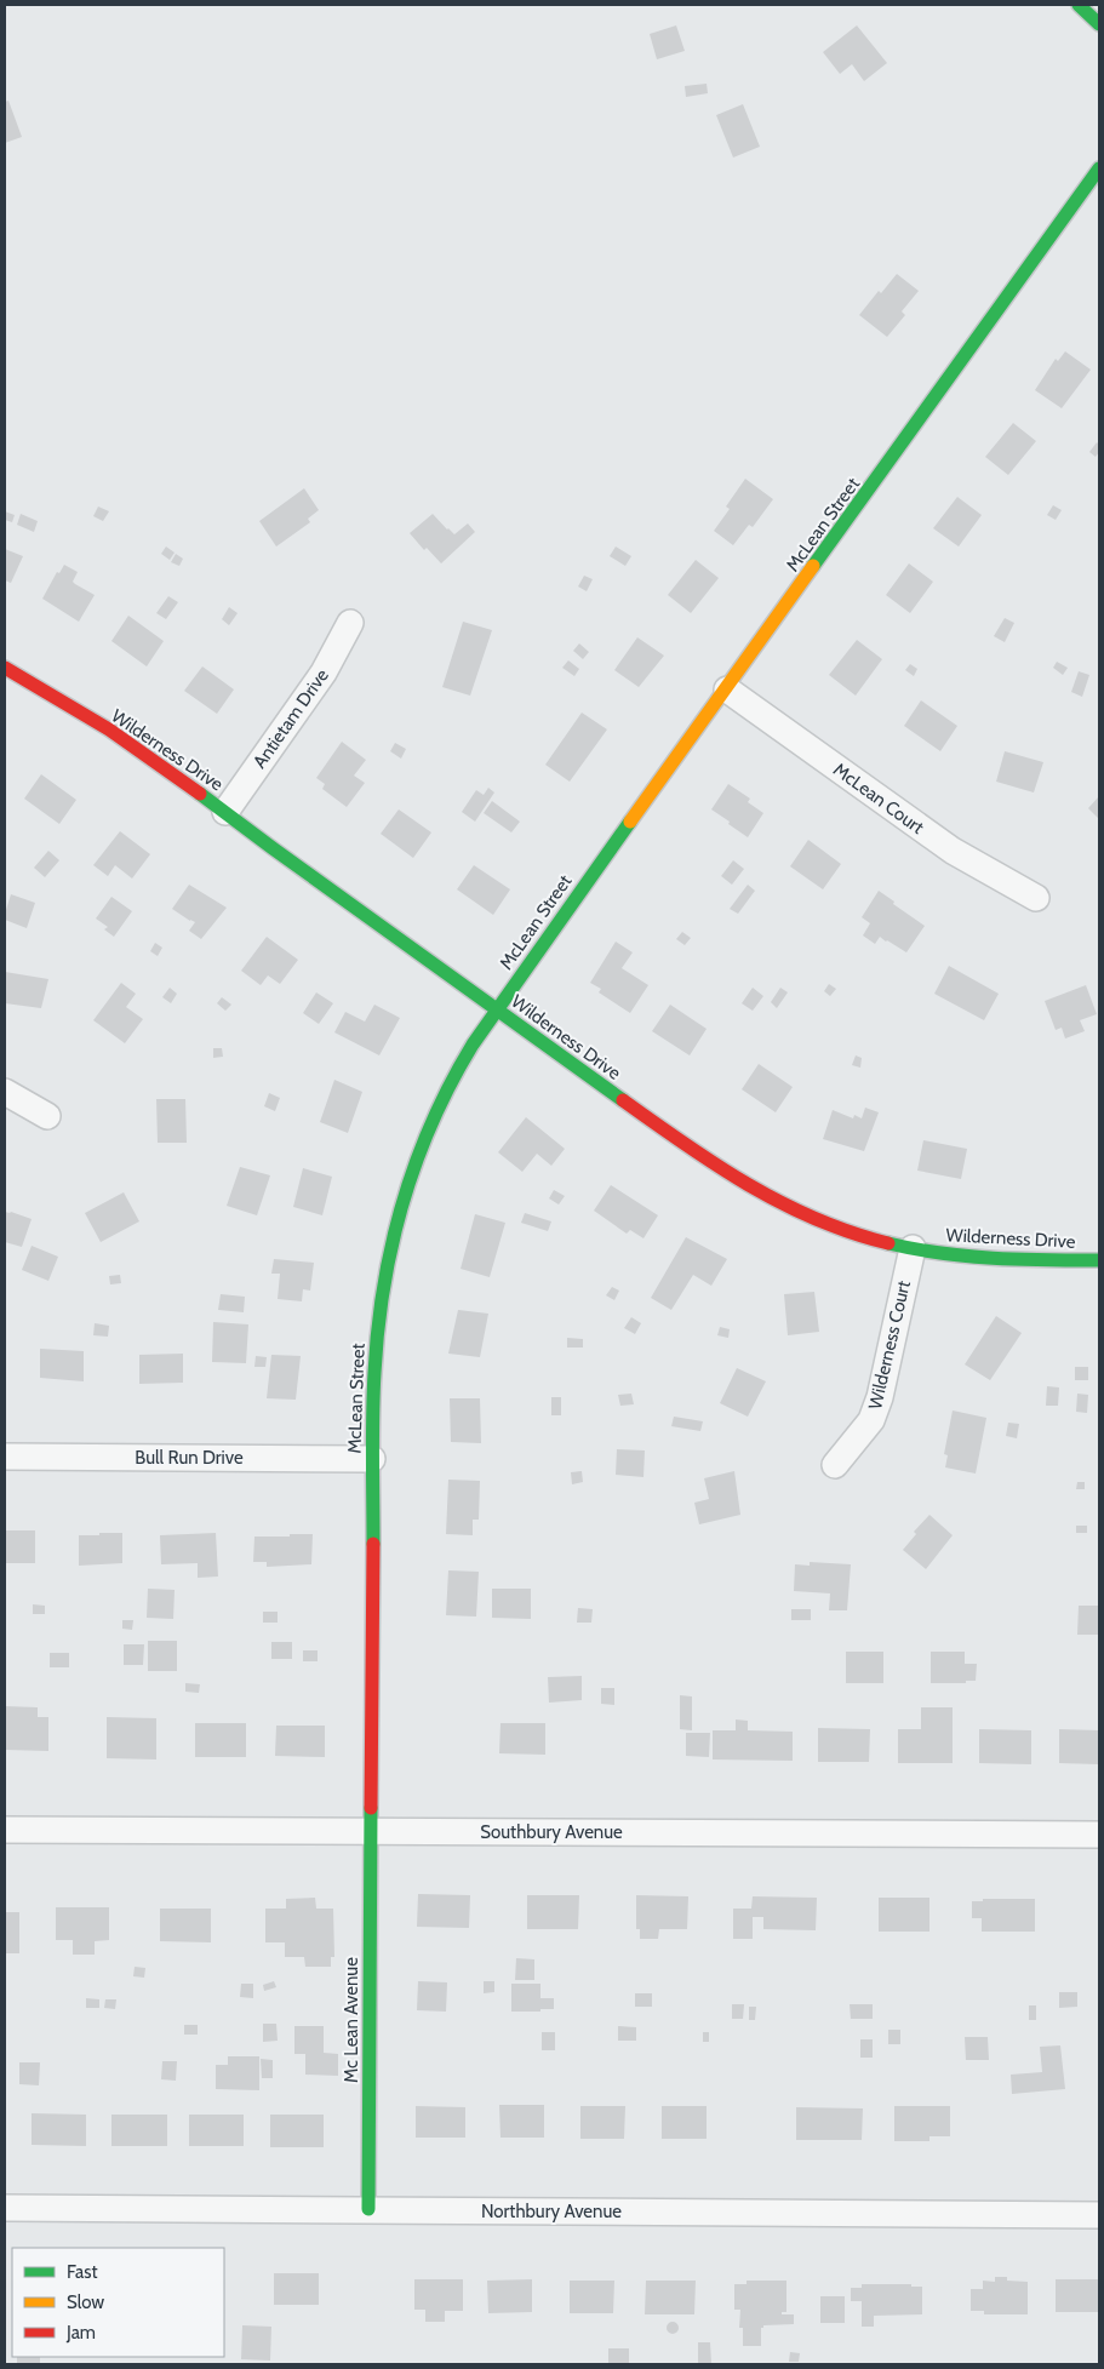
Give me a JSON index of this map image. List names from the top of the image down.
{
  "streets": {
    "street": [
      "McLean Street",
      "Antietam Drive",
      "Wilderness Drive",
      "McLean Court",
      "Wilderness Court",
      "Bull Run Drive",
      "Southbury Avenue",
      "Mc Lean Avenue",
      "Northbury Avenue"
    ]
  },
  "crossings": [
    ["McLean Street", "Wilderness Drive"],
    ["McLean Street", "McLean Court"],
    ["McLean Street", "Bull Run Drive"],
    ["McLean Street", "Southbury Avenue"],
    ["McLean Street", "Mc Lean Avenue"],
    ["Antietam Drive", "Wilderness Drive"],
    ["Wilderness Drive", "Wilderness Court"],
    ["Southbury Avenue", "Mc Lean Avenue"],
    ["Mc Lean Avenue", "Northbury Avenue"]
  ],
  "legend": ["Fast", "Slow", "Jam"]
}
